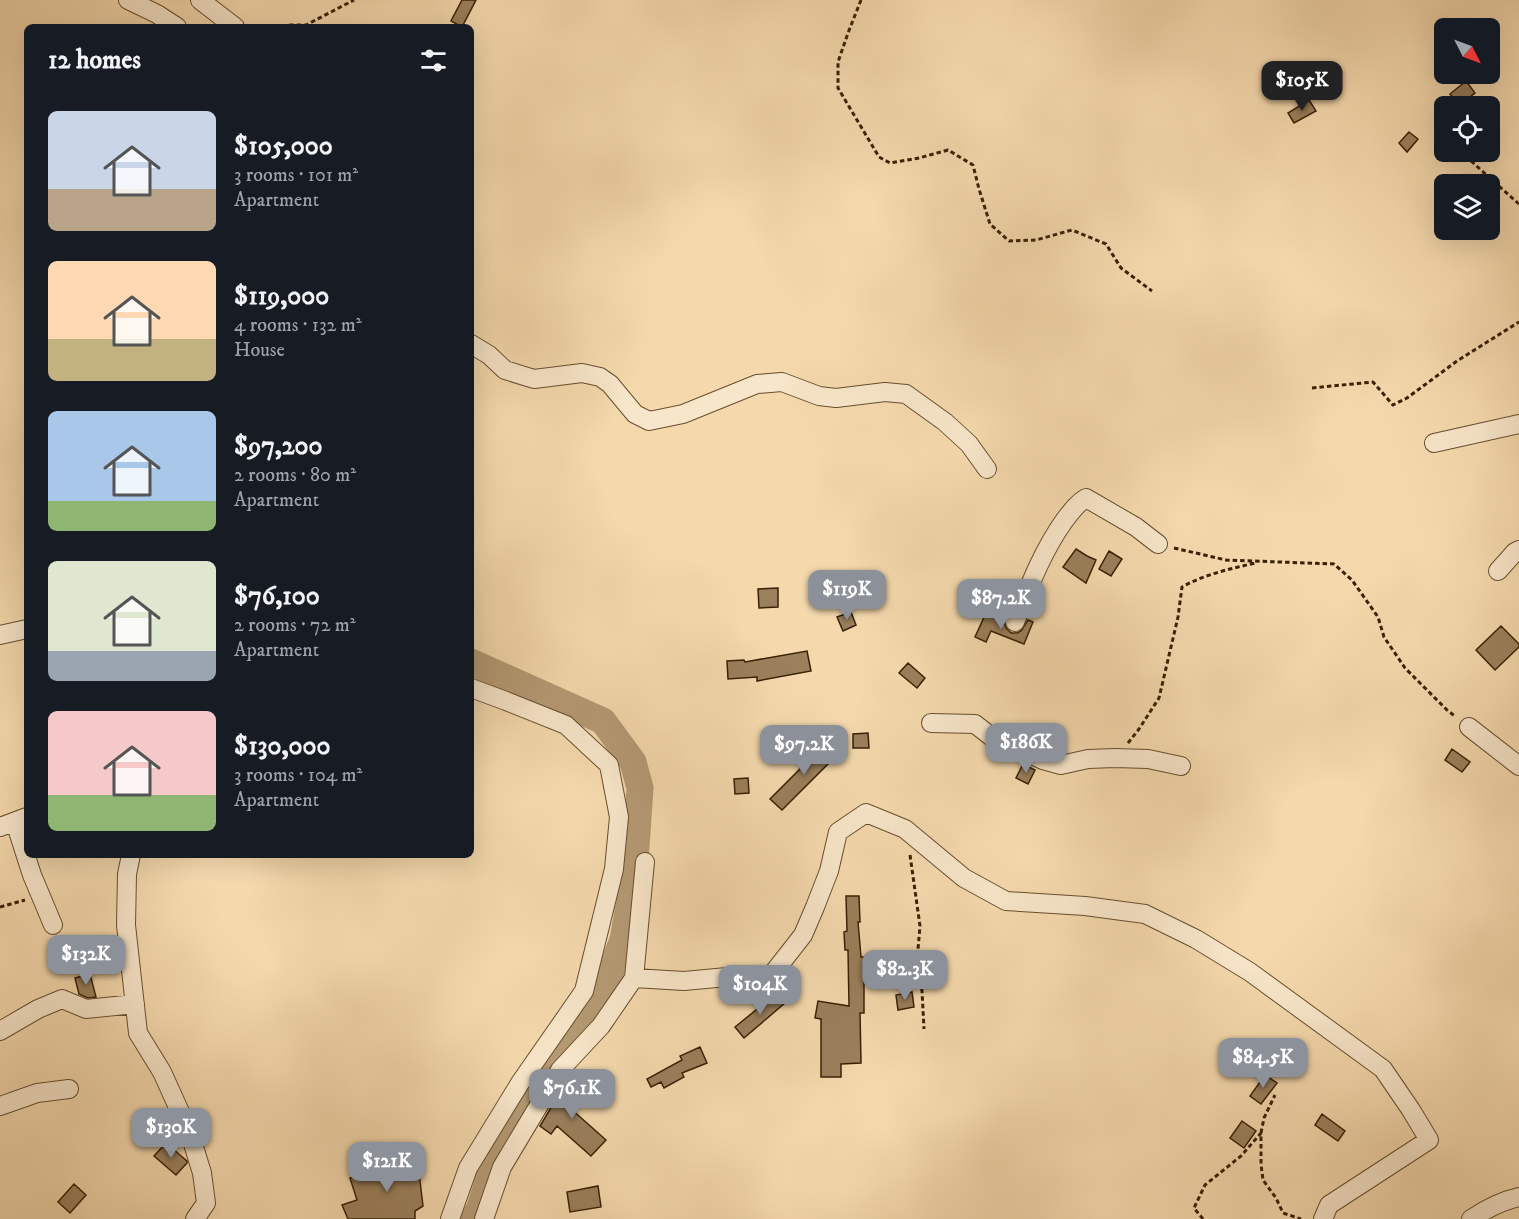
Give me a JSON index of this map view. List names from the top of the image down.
{
  "north": "bottom right",
  "page": {
    "heading": "12 homes",
    "price": [
      "$105K",
      "$119K",
      "$87.2K",
      "$186K",
      "$97.2K",
      "$132K",
      "$82.3K",
      "$104K",
      "$84.5K",
      "$76.1K",
      "$130K",
      "$121K"
    ],
    "list": [
      {
        "name": "$105,000",
        "note": "3 rooms · 101 m² · Apartment"
      },
      {
        "name": "$119,000",
        "note": "4 rooms · 132 m² · House"
      },
      {
        "name": "$97,200",
        "note": "2 rooms · 80 m² · Apartment"
      },
      {
        "name": "$76,100",
        "note": "2 rooms · 72 m² · Apartment"
      },
      {
        "name": "$130,000",
        "note": "3 rooms · 104 m² · Apartment"
      }
    ]
  }
}
